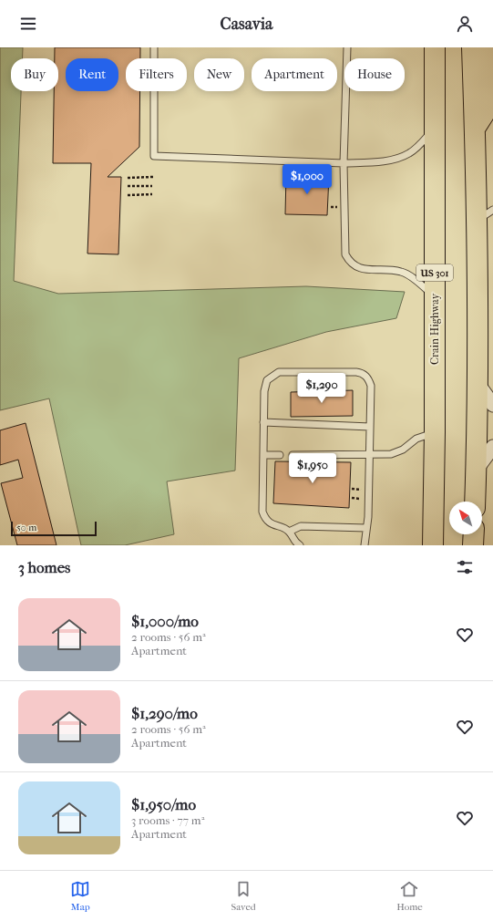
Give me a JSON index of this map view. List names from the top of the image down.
{
  "streets": {
    "highway": ["US 301", "Crain Highway"]
  },
  "scale_bar": "50 m",
  "north": "top left",
  "page": {
    "header": "Casavia",
    "chip": [
      "Buy",
      "Rent",
      "Filters",
      "New",
      "Apartment",
      "House"
    ],
    "price": ["$1,000", "$1,290", "$1,950"],
    "scale": "50 m",
    "heading": "3 homes",
    "list": [
      {
        "name": "$1,000/mo",
        "note": "2 rooms · 56 m² · Apartment"
      },
      {
        "name": "$1,290/mo",
        "note": "2 rooms · 56 m² · Apartment"
      },
      {
        "name": "$1,950/mo",
        "note": "3 rooms · 77 m² · Apartment"
      }
    ],
    "tabs": ["Map", "Saved", "Home"]
  }
}
